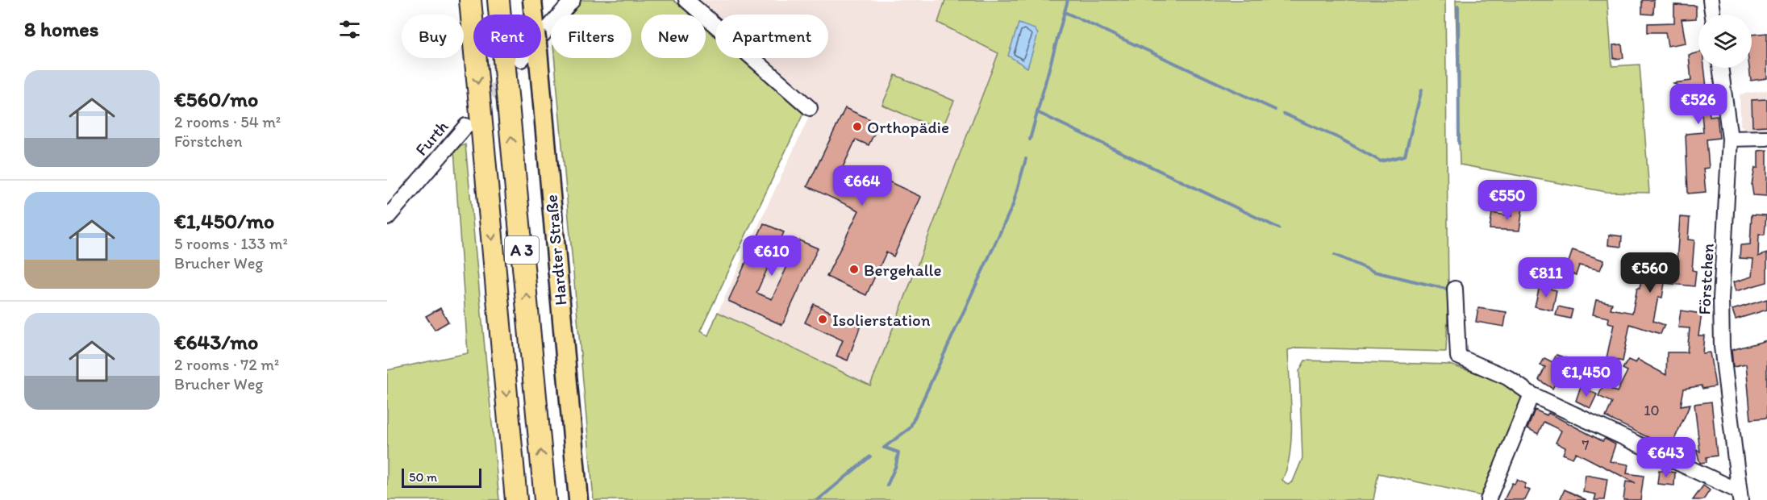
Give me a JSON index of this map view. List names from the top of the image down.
{
  "streets": {
    "highway": ["A 3"],
    "main road": ["Hardter Straße"],
    "street": ["Furth", "Förstchen"]
  },
  "places": ["Orthopädie", "Bergehalle", "Isolierstation"],
  "house_numbers": ["10", "7"],
  "scale_bar": "50 m",
  "page": {
    "heading": "8 homes",
    "chip": [
      "Buy",
      "Rent",
      "Filters",
      "New",
      "Apartment"
    ],
    "list": [
      {
        "name": "€560/mo",
        "note": "2 rooms · 54 m² · Förstchen"
      },
      {
        "name": "€1,450/mo",
        "note": "5 rooms · 133 m² · Brucher Weg"
      },
      {
        "name": "€643/mo",
        "note": "2 rooms · 72 m² · Brucher Weg"
      }
    ],
    "price": [
      "€526",
      "€664",
      "€550",
      "€610",
      "€560",
      "€811",
      "€1,450",
      "€643"
    ],
    "scale": "50 m"
  }
}
